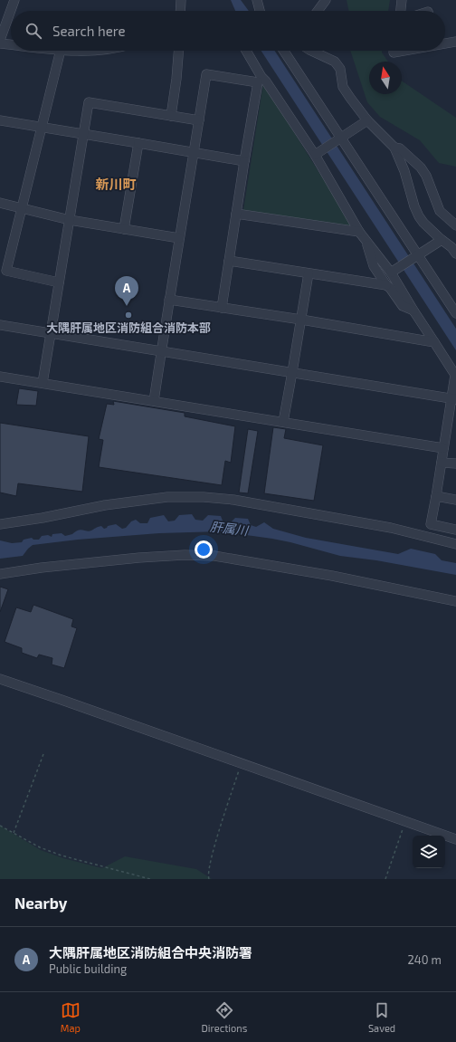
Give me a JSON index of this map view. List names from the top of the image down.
{
  "districts": ["新川町"],
  "water": ["肝属川"],
  "places": ["大隅肝属地区消防組合消防本部"],
  "north": "top",
  "page": {
    "search": "Search here",
    "pins": "A",
    "heading": "Nearby",
    "list": [
      {
        "mark": "A",
        "name": "大隅肝属地区消防組合中央消防署",
        "note": "Public building",
        "value": "240 m"
      }
    ],
    "nav": ["Map", "Directions", "Saved"]
  }
}
